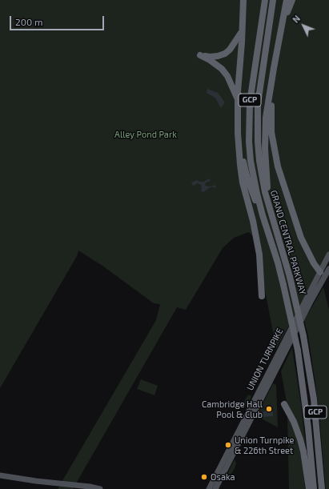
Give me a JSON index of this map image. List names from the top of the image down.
{
  "streets": {
    "highway": ["GCP", "GRAND CENTRAL PARKWAY"],
    "main road": ["UNION TURNPIKE"]
  },
  "parks": ["Alley Pond Park"],
  "places": ["Cambridge Hall Pool & Club", "Union Turnpike & 226th Street", "Osaka"],
  "scale_bar": "200 m",
  "north": "top left"
}
